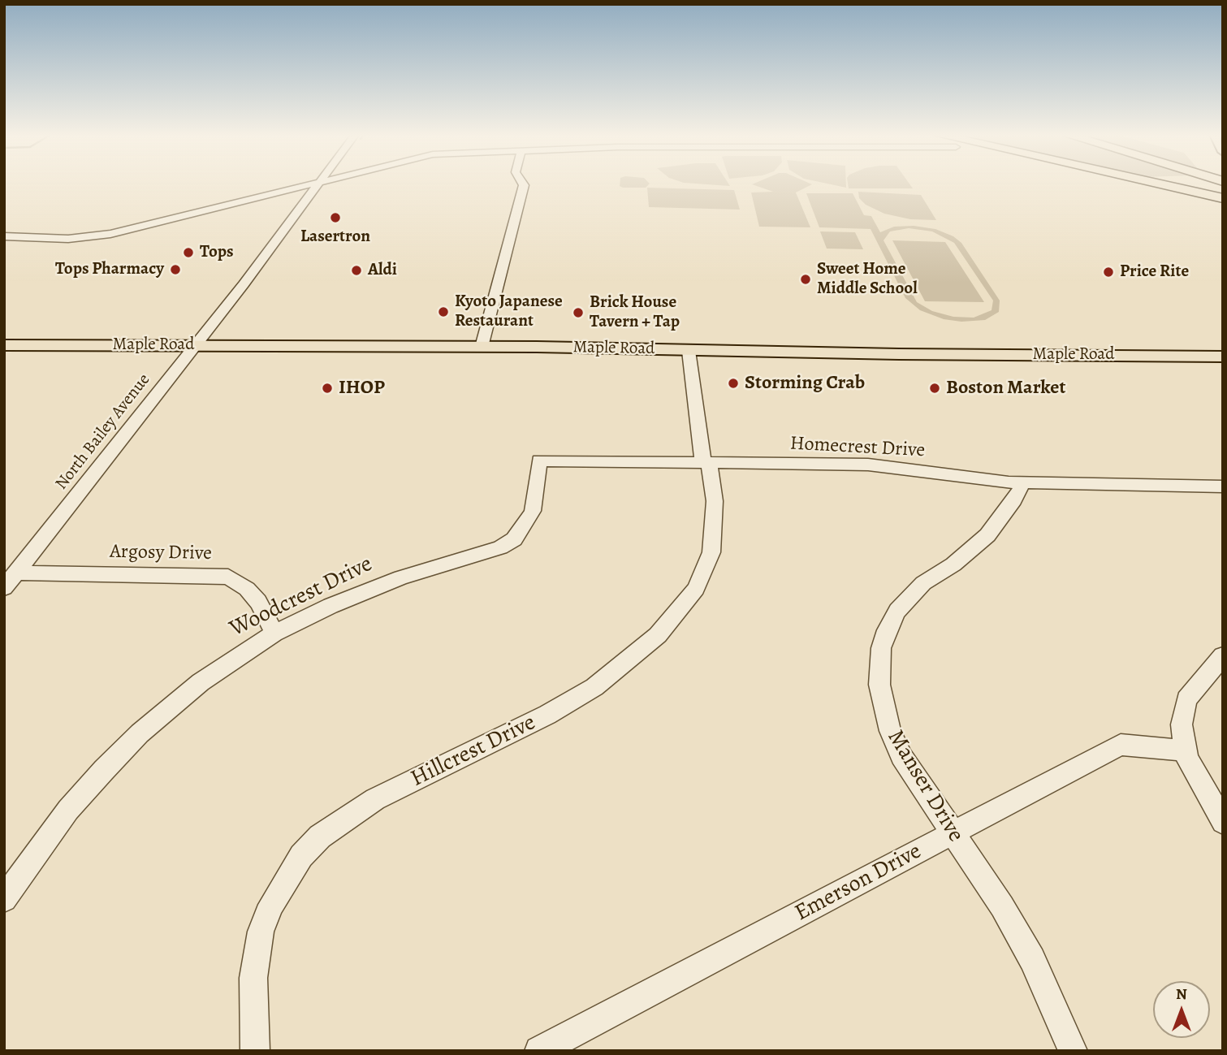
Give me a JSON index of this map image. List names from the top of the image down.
{
  "streets": {
    "main road": ["Maple Road"],
    "street": [
      "North Bailey Avenue",
      "Homecrest Drive",
      "Argosy Drive",
      "Woodcrest Drive",
      "Hillcrest Drive",
      "Manser Drive",
      "Emerson Drive"
    ]
  },
  "crossings": [
    ["Maple Road", "North Bailey Avenue"],
    ["Maple Road", "Hillcrest Drive"],
    ["North Bailey Avenue", "Argosy Drive"],
    ["Homecrest Drive", "Woodcrest Drive"],
    ["Homecrest Drive", "Hillcrest Drive"],
    ["Homecrest Drive", "Manser Drive"],
    ["Argosy Drive", "Woodcrest Drive"],
    ["Manser Drive", "Emerson Drive"]
  ],
  "places": [
    "Lasertron",
    "Tops",
    "Tops Pharmacy",
    "Aldi",
    "Price Rite",
    "Sweet Home Middle School",
    "Kyoto Japanese Restaurant",
    "Brick House Tavern + Tap",
    "Storming Crab",
    "IHOP",
    "Boston Market"
  ],
  "north": "top"
}
